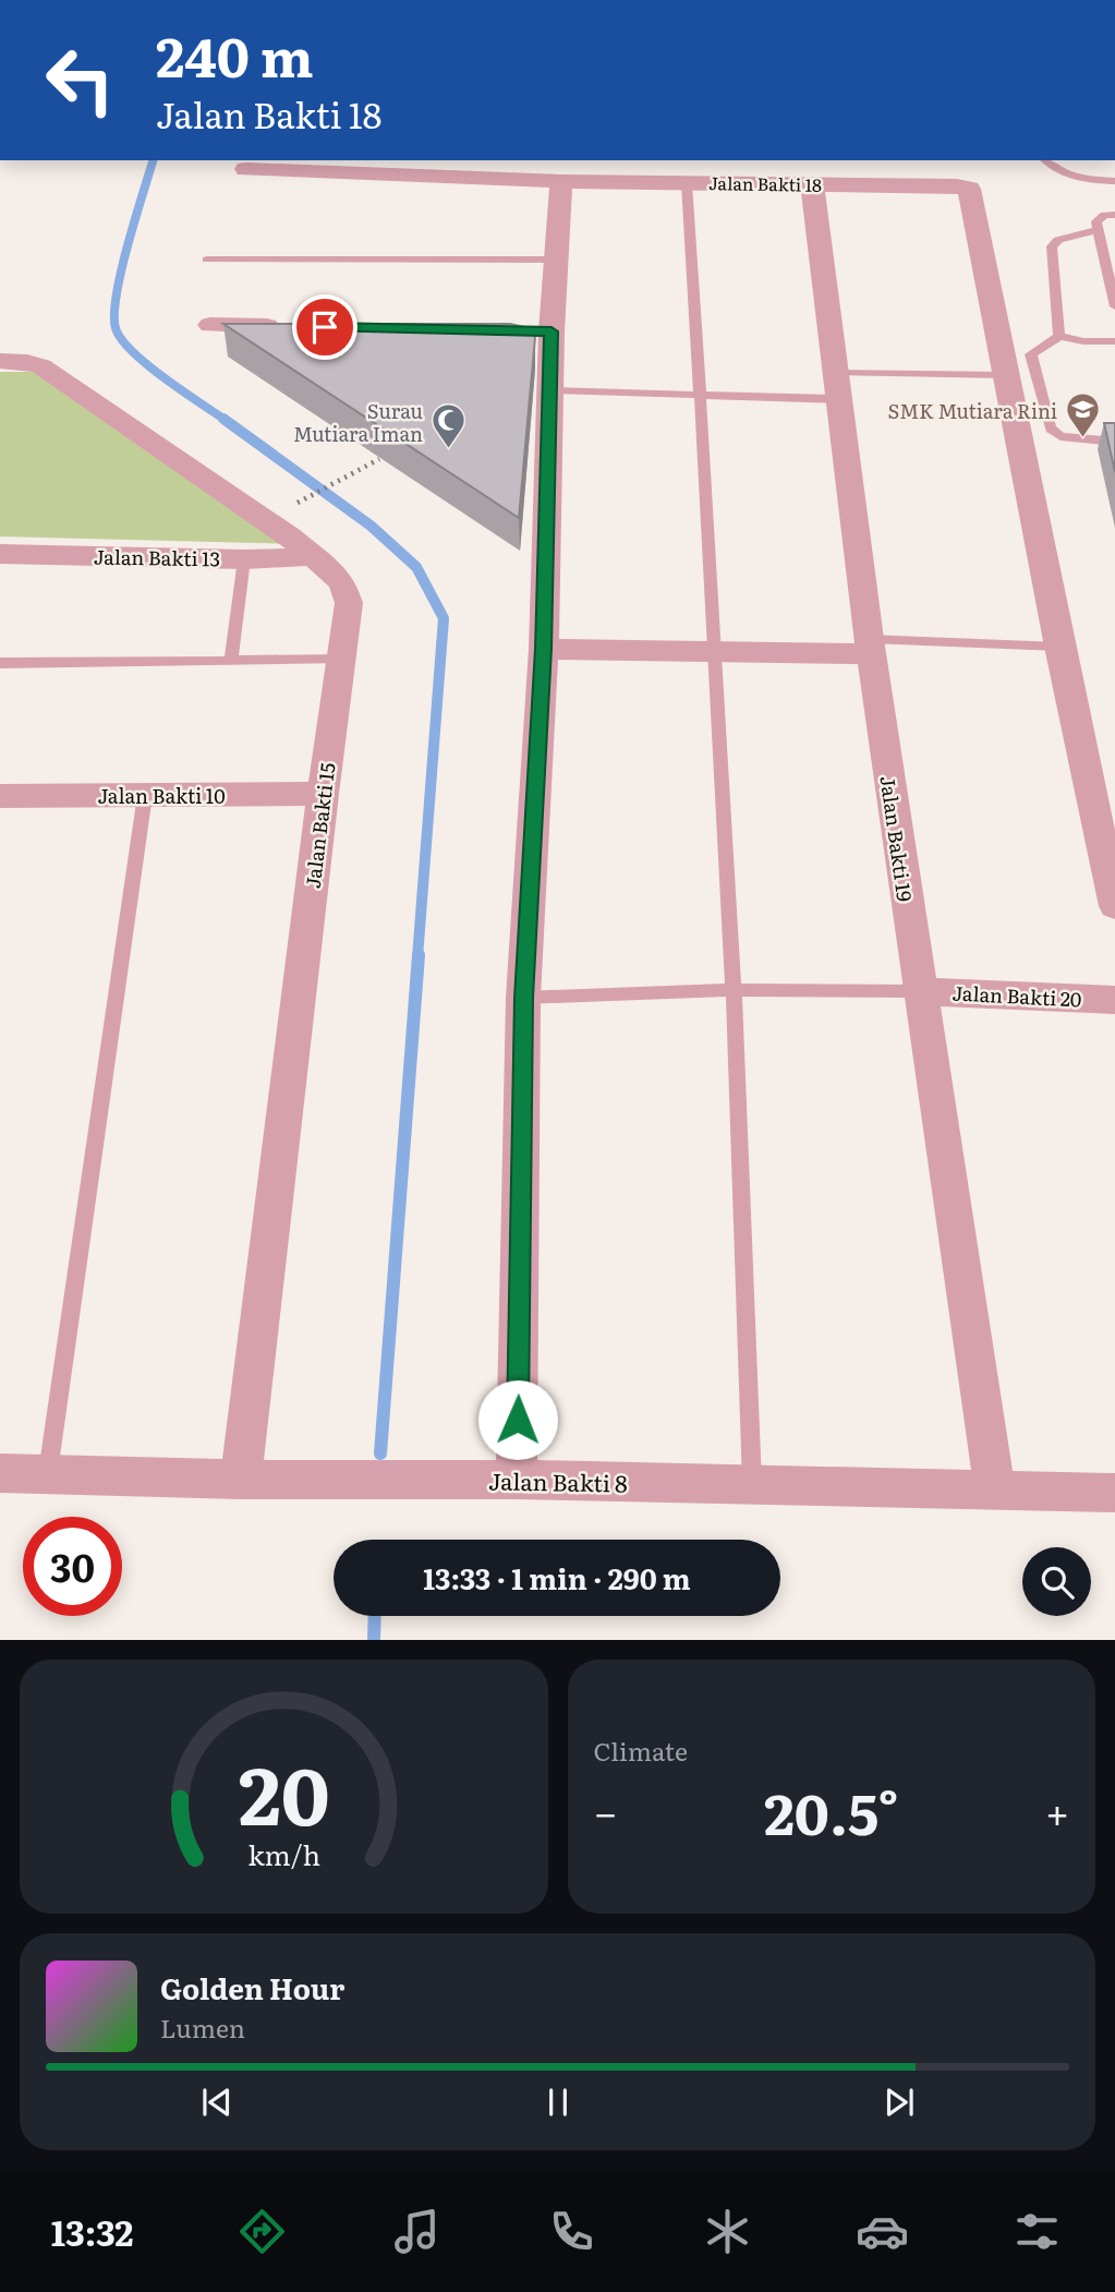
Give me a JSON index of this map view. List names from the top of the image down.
{
  "streets": {
    "street": [
      "Jalan Bakti 18",
      "Jalan Bakti 13",
      "Jalan Bakti 10",
      "Jalan Bakti 15",
      "Jalan Bakti 19",
      "Jalan Bakti 20",
      "Jalan Bakti 8"
    ]
  },
  "crossings": [
    ["Jalan Bakti 18", "Jalan Bakti 19"],
    ["Jalan Bakti 13", "Jalan Bakti 15"],
    ["Jalan Bakti 10", "Jalan Bakti 15"],
    ["Jalan Bakti 15", "Jalan Bakti 8"],
    ["Jalan Bakti 19", "Jalan Bakti 20"],
    ["Jalan Bakti 19", "Jalan Bakti 8"]
  ],
  "places": {
    "school or university": ["SMK Mutiara Rini"],
    "mosque": ["Surau Mutiara Iman"]
  },
  "page": {
    "turn": ["240 m", "Jalan Bakti 18"],
    "limit": "30",
    "trip": "13:33 · 1 min · 290 m",
    "tile": "Climate",
    "heat": ["−", "20.5°", "+"],
    "song": ["Golden Hour", "Lumen"],
    "tabs": "13:32",
    "gauge": ["20", "km/h"]
  }
}
